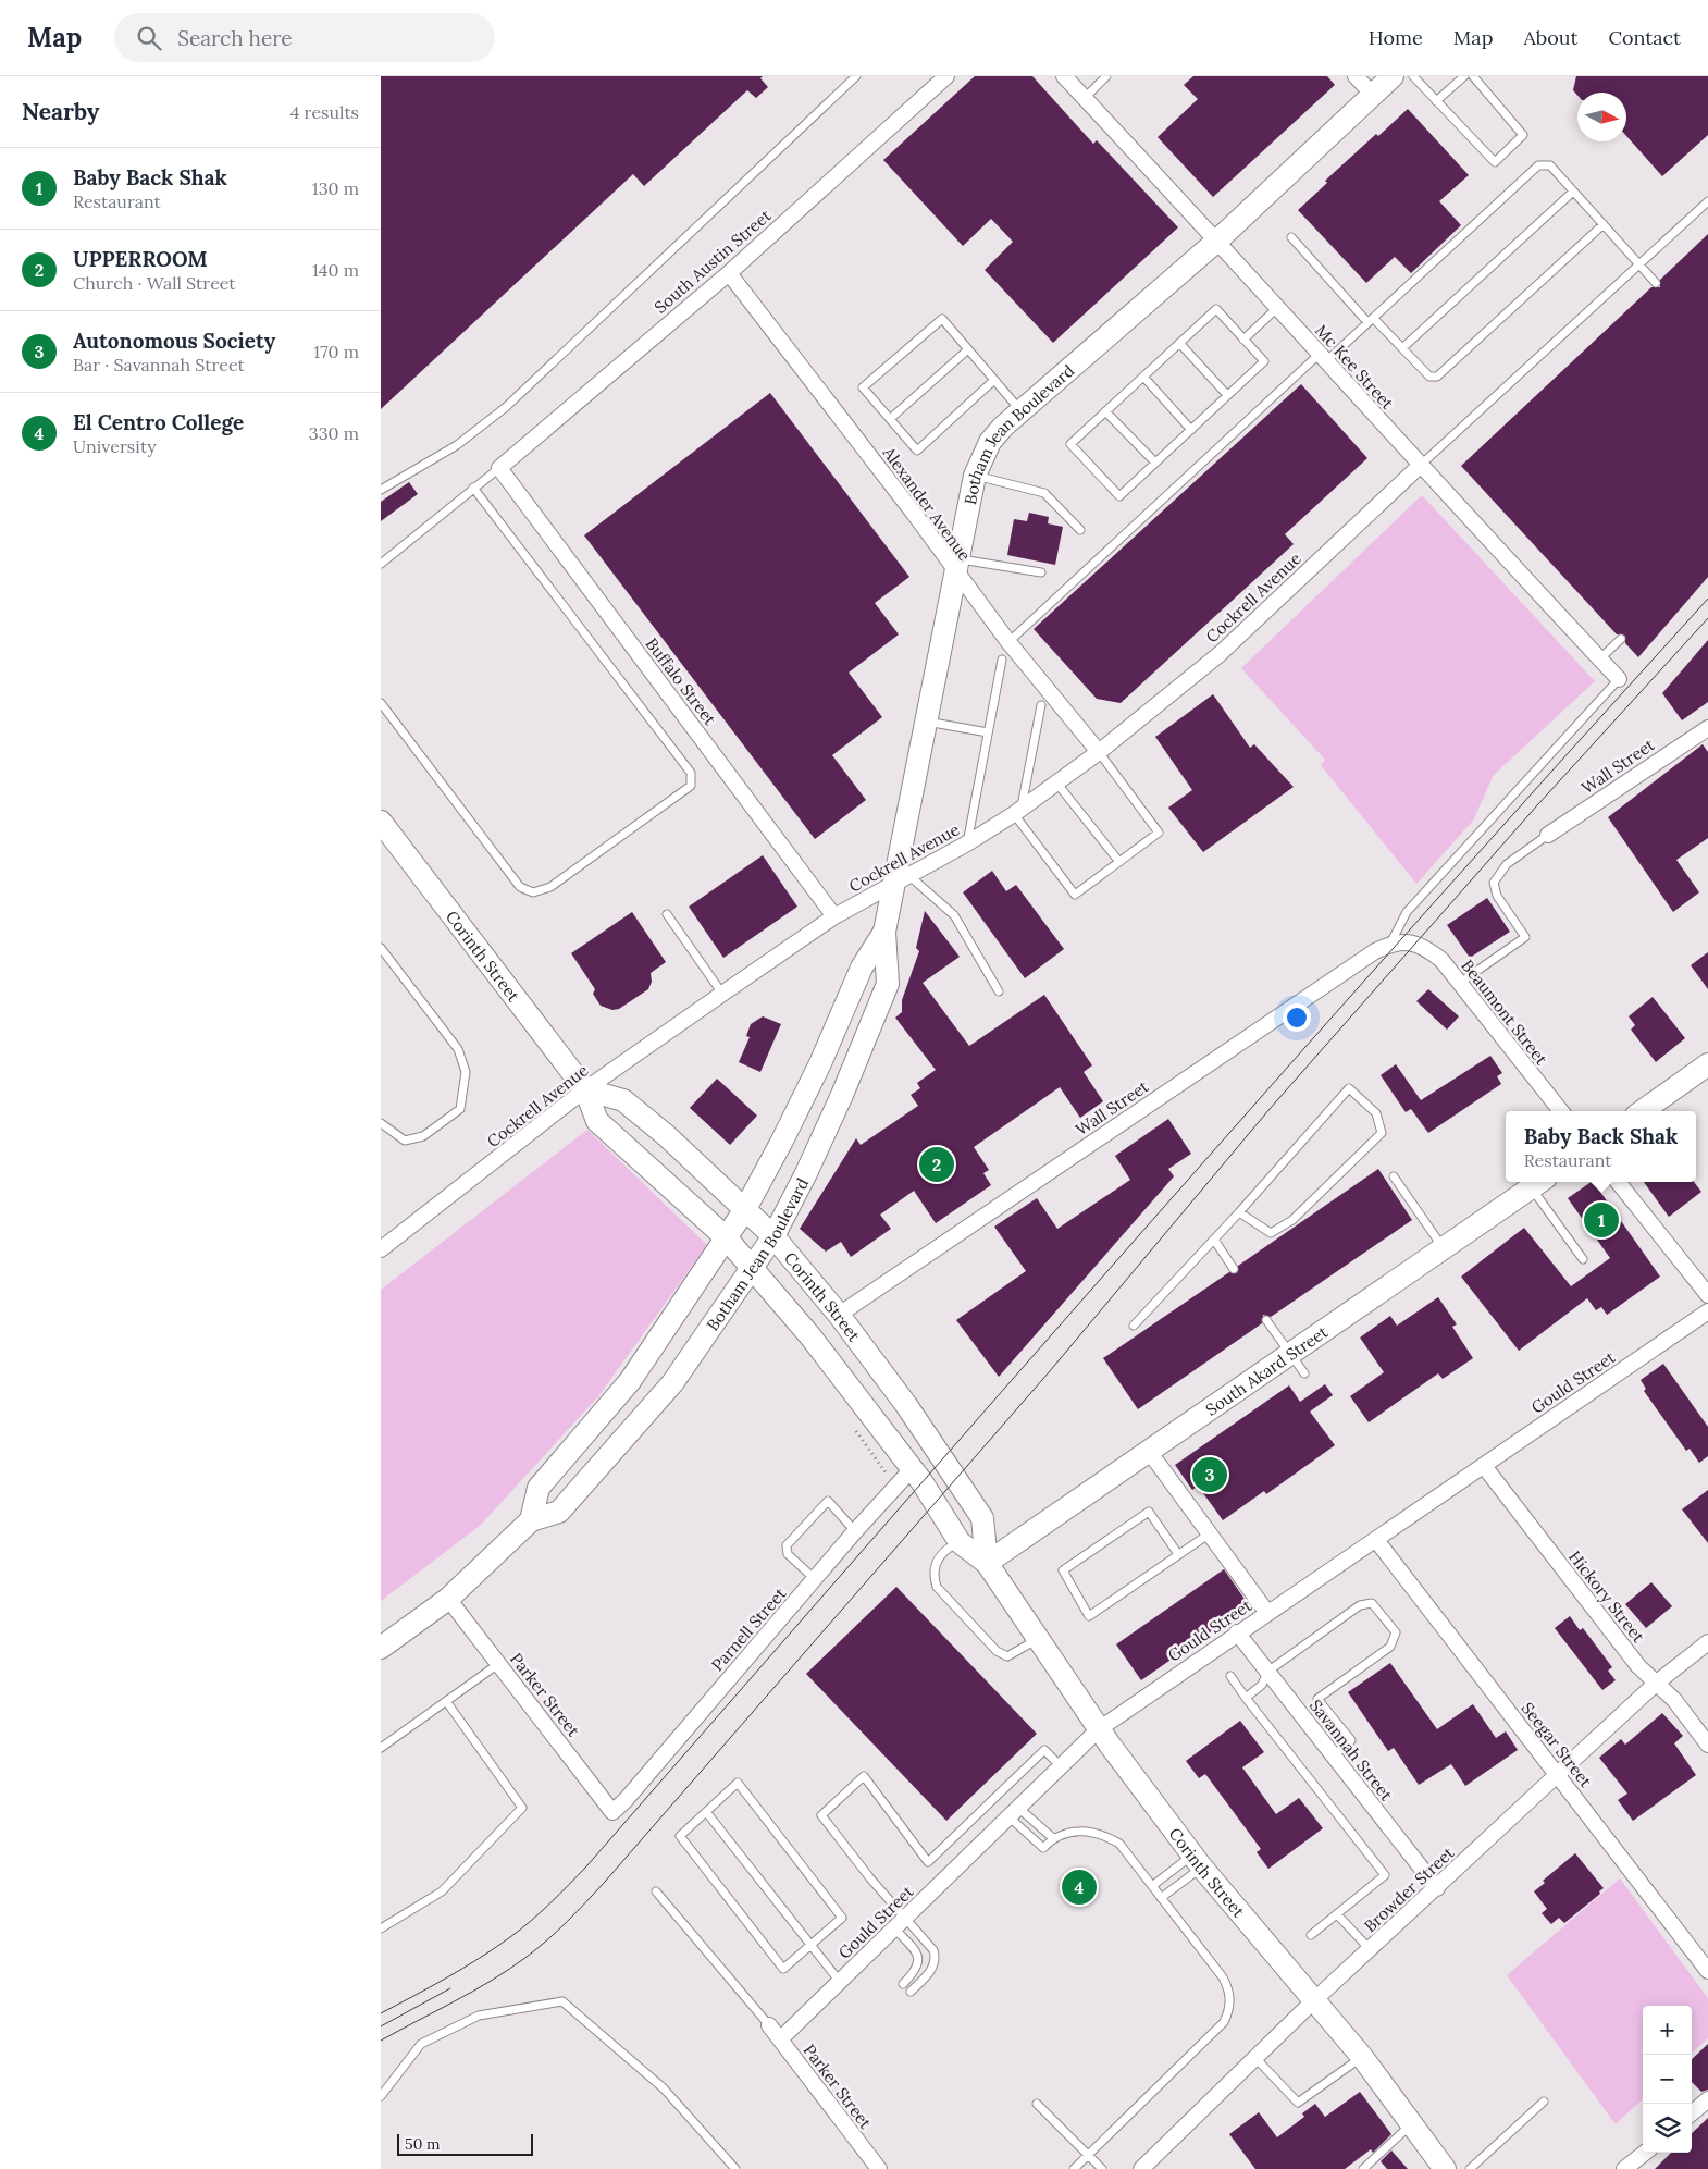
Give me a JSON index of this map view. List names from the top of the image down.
{
  "streets": {
    "main road": ["Botham Jean Boulevard", "Corinth Street", "South Akard Street"],
    "street": [
      "South Austin Street",
      "Mc Kee Street",
      "Alexander Avenue",
      "Cockrell Avenue",
      "Buffalo Street",
      "Wall Street",
      "Beaumont Street",
      "Gould Street",
      "Hickory Street",
      "Parnell Street",
      "Parker Street",
      "Seegar Street",
      "Savannah Street",
      "Browder Street"
    ]
  },
  "crossings": [
    ["South Austin Street", "Alexander Avenue"],
    ["South Austin Street", "Buffalo Street"],
    ["Mc Kee Street", "Botham Jean Boulevard"],
    ["Mc Kee Street", "Cockrell Avenue"],
    ["Botham Jean Boulevard", "Alexander Avenue"],
    ["Botham Jean Boulevard", "Cockrell Avenue"],
    ["Botham Jean Boulevard", "Corinth Street"],
    ["Botham Jean Boulevard", "Parker Street"],
    ["Alexander Avenue", "Cockrell Avenue"],
    ["Cockrell Avenue", "Buffalo Street"],
    ["Cockrell Avenue", "Corinth Street"],
    ["Wall Street", "Corinth Street"],
    ["Wall Street", "Beaumont Street"],
    ["Corinth Street", "South Akard Street"],
    ["Corinth Street", "Gould Street"],
    ["Corinth Street", "Parnell Street"],
    ["Corinth Street", "Browder Street"],
    ["Gould Street", "Hickory Street"],
    ["Gould Street", "Parker Street"],
    ["Gould Street", "Seegar Street"],
    ["Gould Street", "Savannah Street"],
    ["Hickory Street", "Browder Street"],
    ["Parnell Street", "Parker Street"],
    ["Seegar Street", "Browder Street"],
    ["Savannah Street", "Browder Street"]
  ],
  "scale_bar": "50 m",
  "north": "right",
  "page": {
    "header": "Map",
    "search": "Search here",
    "nav": [
      "Home",
      "Map",
      "About",
      "Contact"
    ],
    "heading": ["Nearby", "4 results"],
    "list": [
      {
        "mark": "1",
        "name": "Baby Back Shak",
        "note": "Restaurant",
        "value": "130 m"
      },
      {
        "mark": "2",
        "name": "UPPERROOM",
        "note": "Church · Wall Street",
        "value": "140 m"
      },
      {
        "mark": "3",
        "name": "Autonomous Society",
        "note": "Bar · Savannah Street",
        "value": "170 m"
      },
      {
        "mark": "4",
        "name": "El Centro College",
        "note": "University",
        "value": "330 m"
      }
    ],
    "popup": ["Baby Back Shak", "Restaurant"],
    "pins": [
      "2",
      "1",
      "3",
      "4"
    ],
    "map_buttons": ["+", "−"],
    "scale": "50 m"
  }
}
